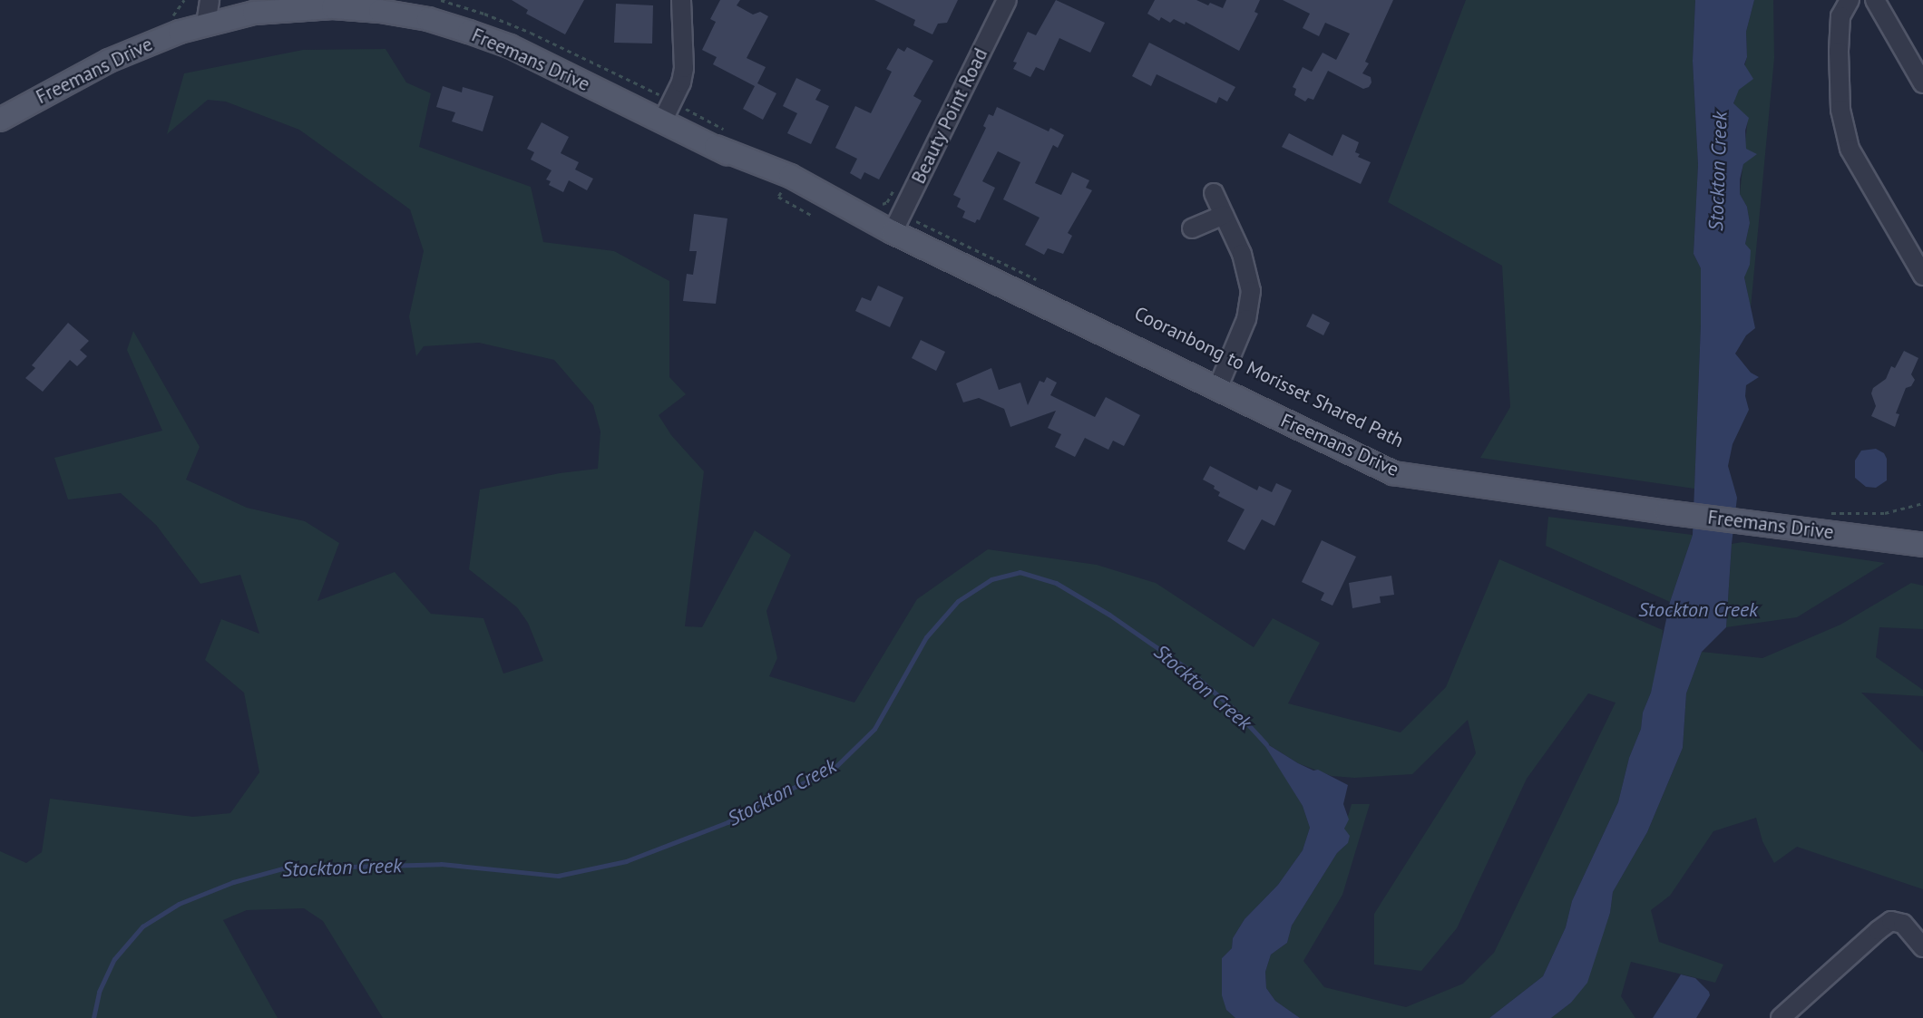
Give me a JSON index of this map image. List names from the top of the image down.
{
  "streets": {
    "main road": ["Freemans Drive"],
    "street": ["Beauty Point Road"]
  },
  "crossings": [
    ["Freemans Drive", "Beauty Point Road"]
  ],
  "water": ["Stockton Creek"]
}
